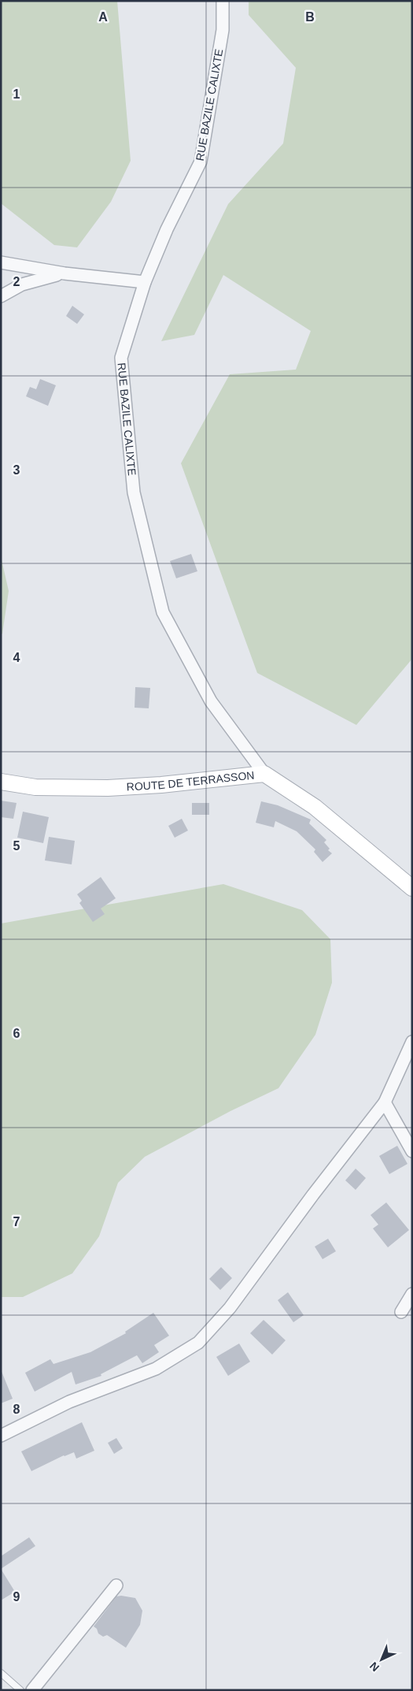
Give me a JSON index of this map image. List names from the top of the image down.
{
  "streets": {
    "street": ["RUE BAZILE CALIXTE", "ROUTE DE TERRASSON"]
  },
  "crossings": [
    ["RUE BAZILE CALIXTE", "ROUTE DE TERRASSON"]
  ],
  "north": "bottom left",
  "grid": {
    "columns": ["A", "B"],
    "rows": [
      "1",
      "2",
      "3",
      "4",
      "5",
      "6",
      "7",
      "8",
      "9"
    ]
  }
}
